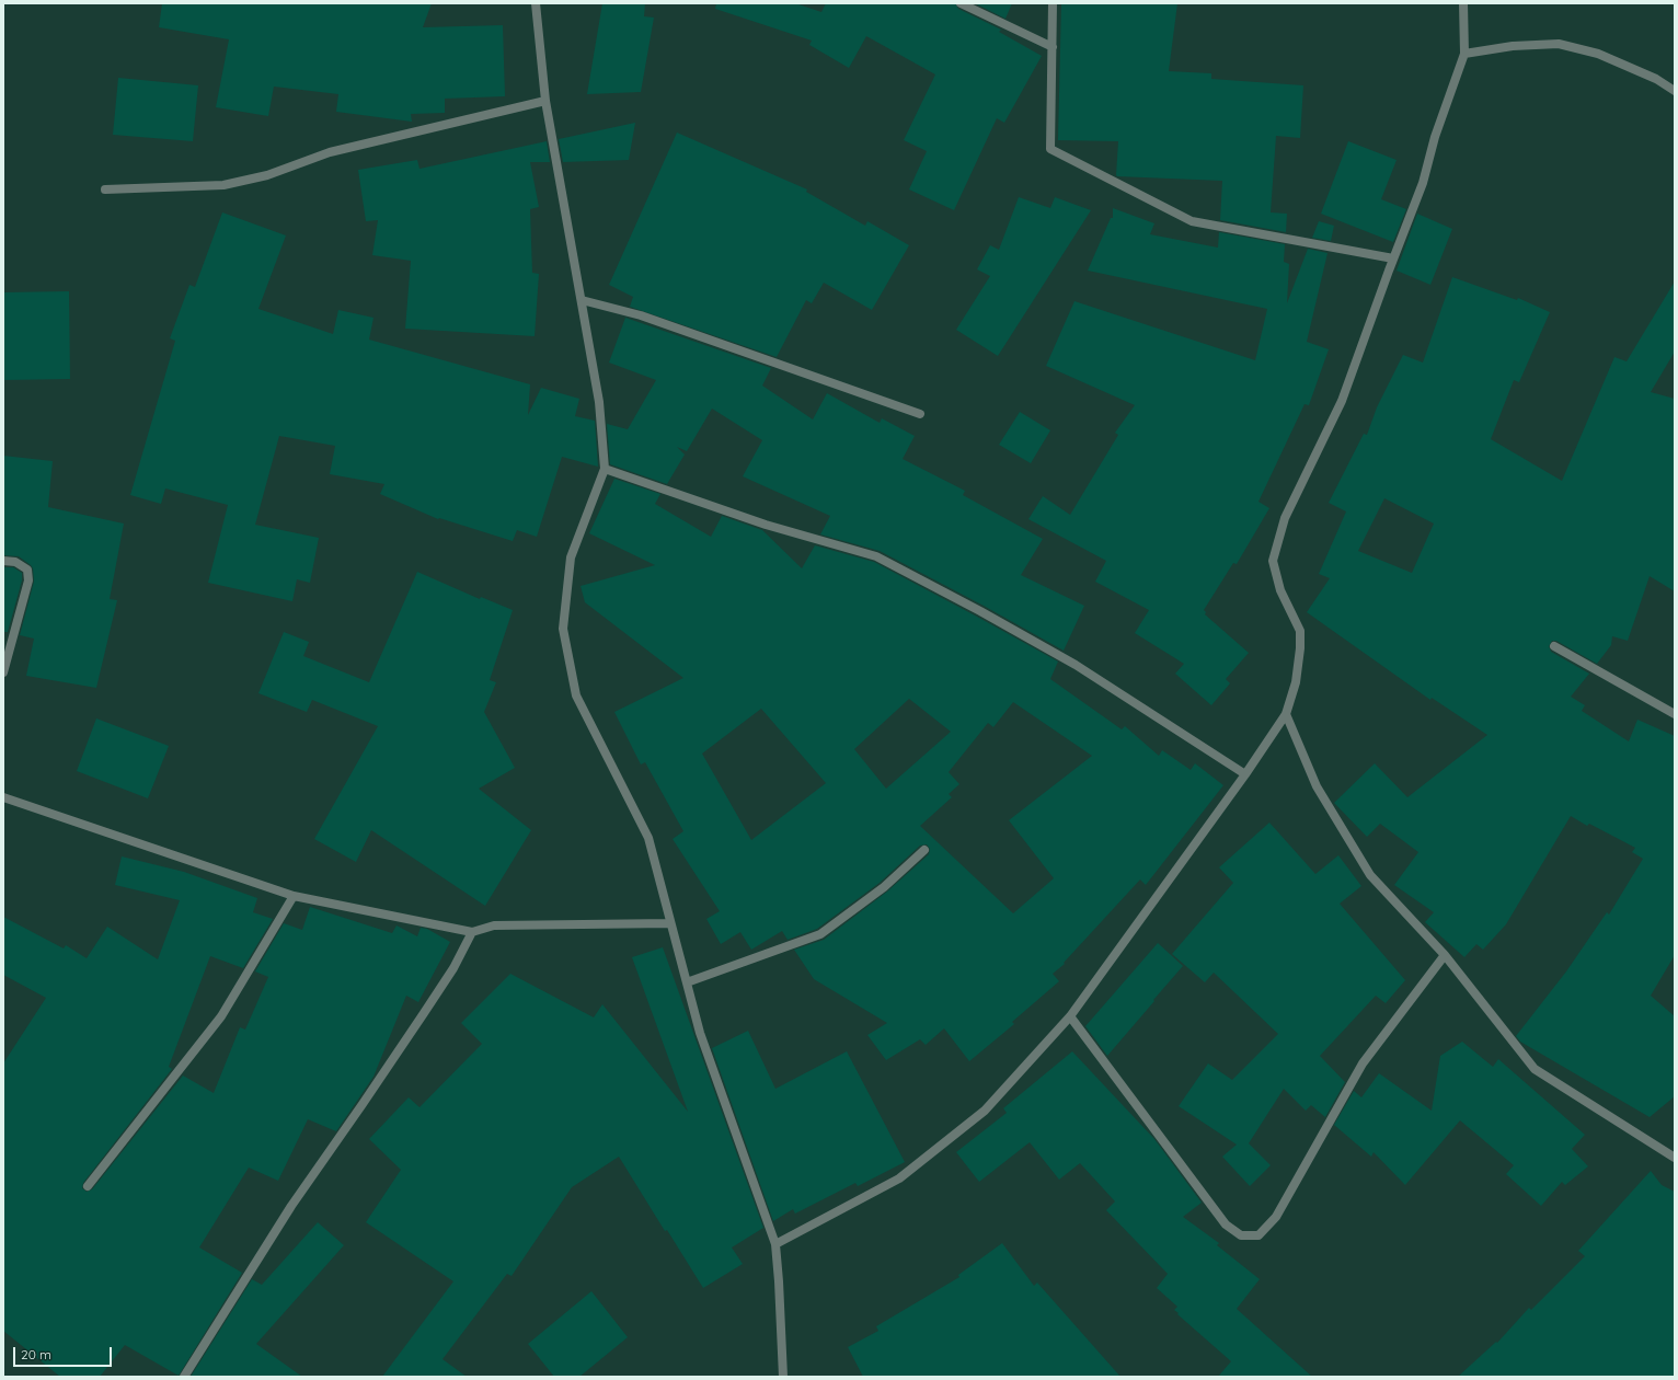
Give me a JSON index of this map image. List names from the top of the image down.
{
  "scale_bar": "20 m"
}
